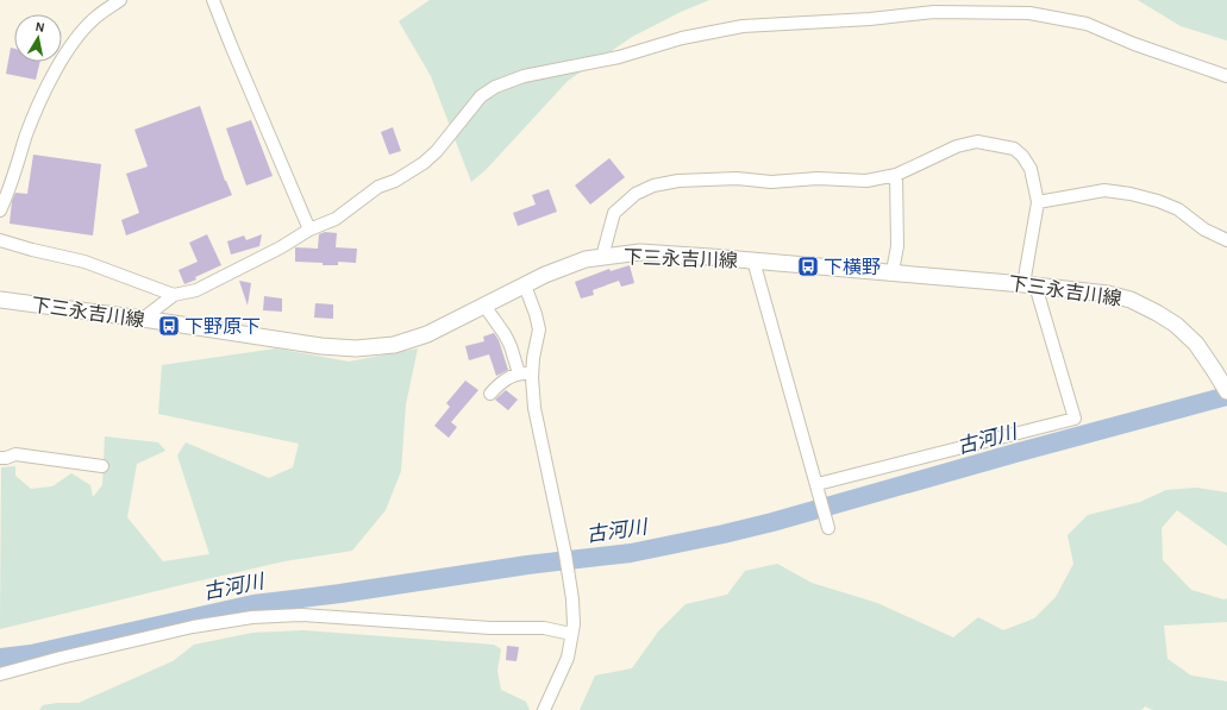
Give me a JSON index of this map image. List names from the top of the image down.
{
  "streets": {
    "main road": ["下三永吉川線"]
  },
  "water": ["古河川"],
  "places": {
    "bus stop": ["下横野", "下野原下"]
  },
  "north": "top"
}
